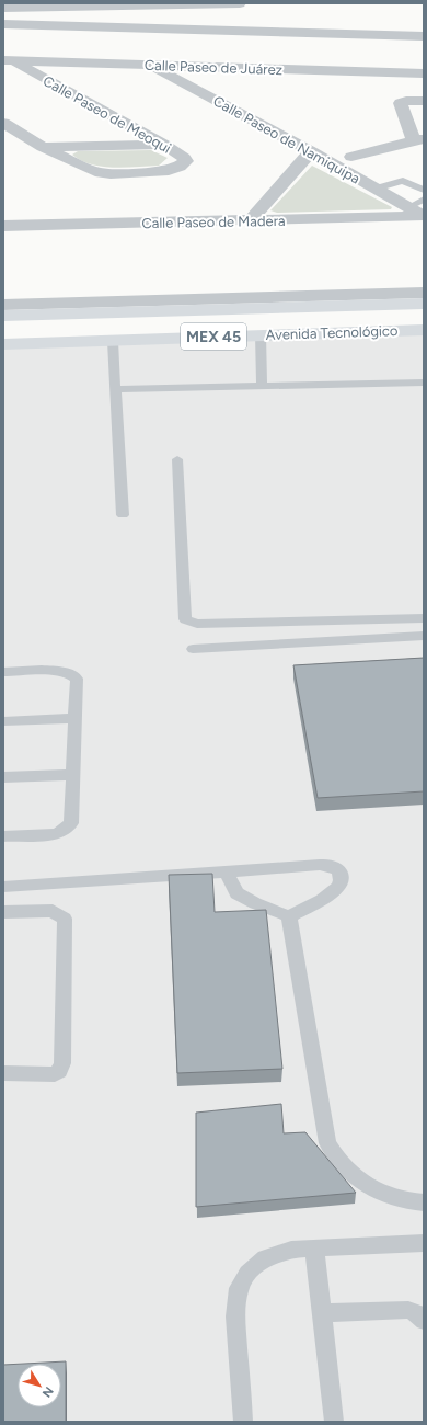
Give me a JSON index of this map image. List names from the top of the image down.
{
  "streets": {
    "main road": ["Avenida Tecnológico", "MEX 45"],
    "street": [
      "Calle Paseo de Juárez",
      "Calle Paseo de Meoqui",
      "Calle Paseo de Namiquipa",
      "Calle Paseo de Madera"
    ]
  },
  "crossings": [
    ["Calle Paseo de Juárez", "Calle Paseo de Meoqui"],
    ["Calle Paseo de Juárez", "Calle Paseo de Namiquipa"],
    ["Calle Paseo de Namiquipa", "Calle Paseo de Madera"]
  ],
  "north": "bottom right"
}
